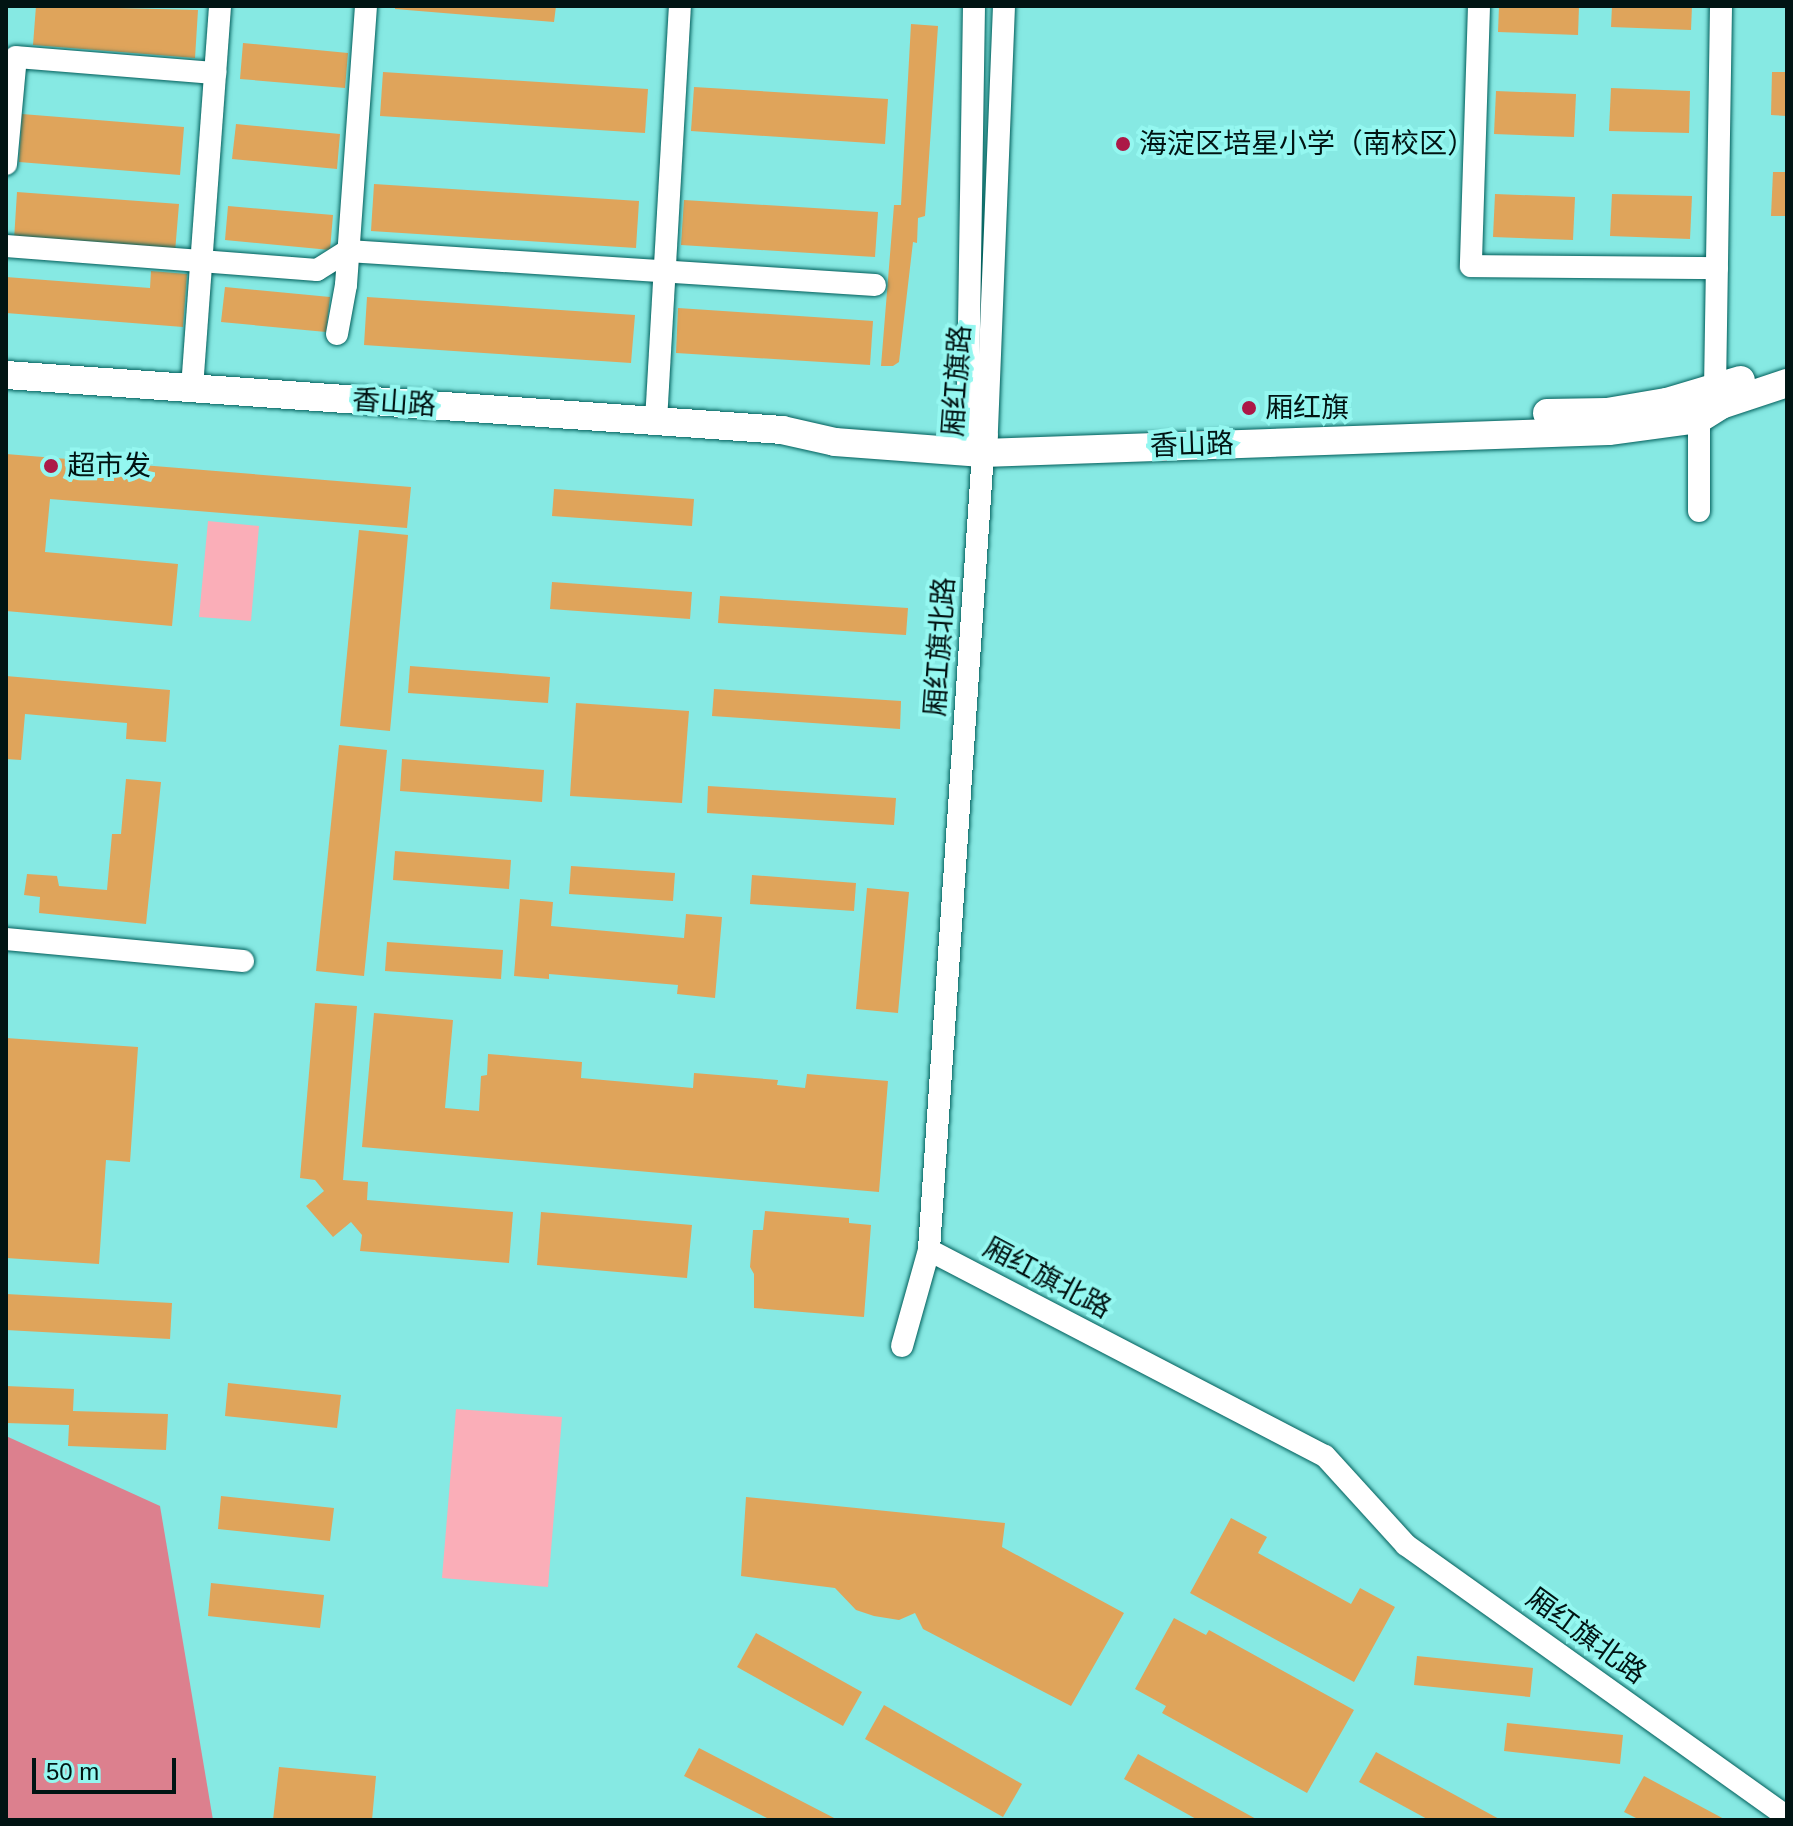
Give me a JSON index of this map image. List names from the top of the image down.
{
  "streets": {
    "street": ["厢红旗路", "香山路", "厢红旗北路"]
  },
  "crossings": [
    ["厢红旗路", "香山路"],
    ["厢红旗路", "厢红旗北路"],
    ["香山路", "厢红旗北路"]
  ],
  "places": ["海淀区培星小学（南校区）", "厢红旗", "超市发"],
  "scale_bar": "50 m"
}
